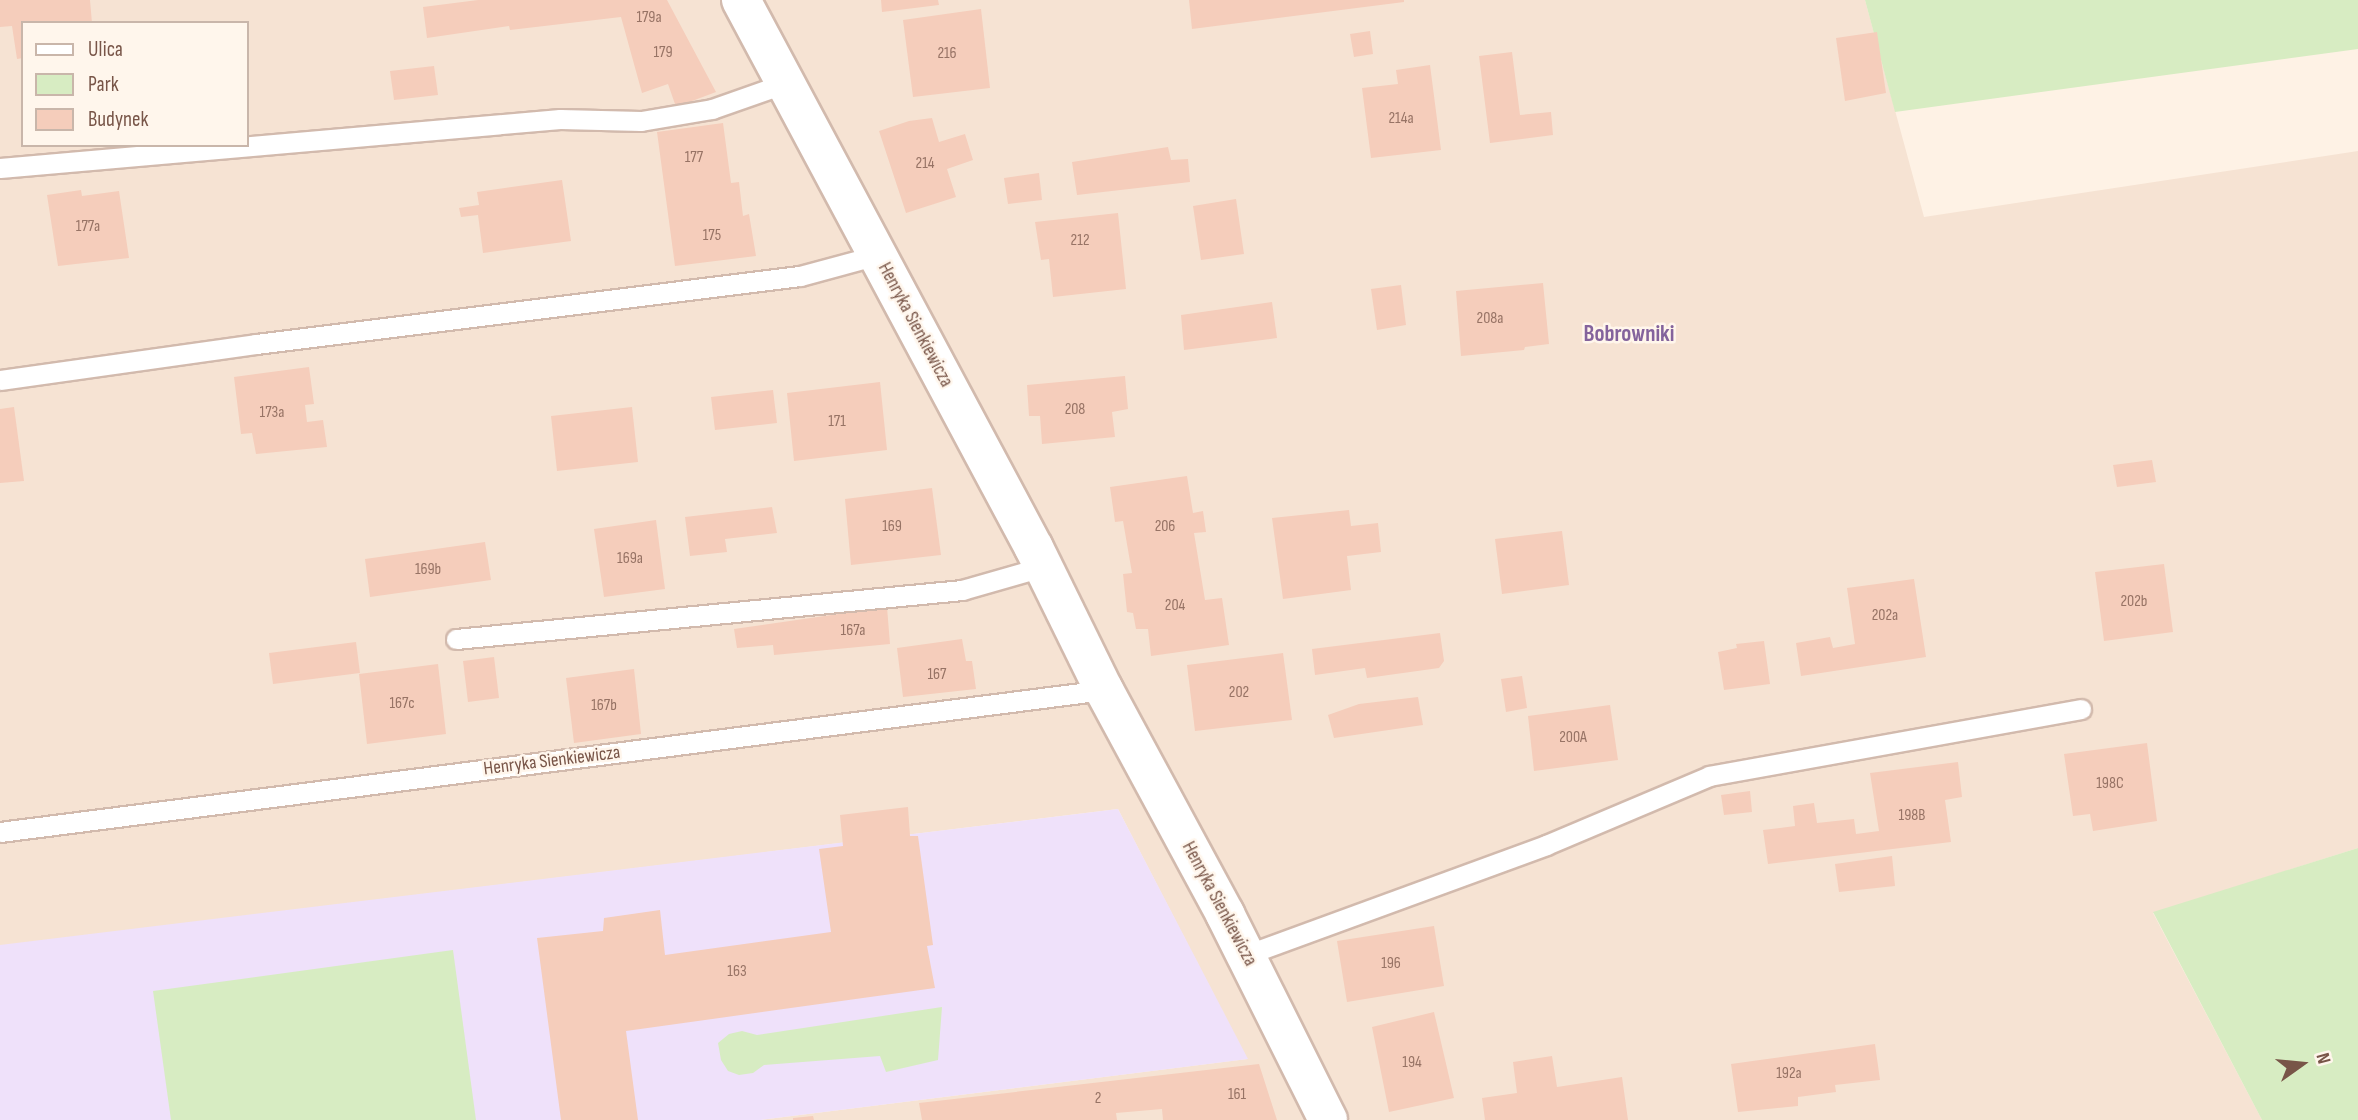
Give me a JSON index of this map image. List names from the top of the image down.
{
  "streets": {
    "street": ["Henryka Sienkiewicza"]
  },
  "districts": ["Bobrowniki"],
  "house_numbers": [
    "179a",
    "179",
    "216",
    "214a",
    "177",
    "214",
    "177a",
    "175",
    "212",
    "208a",
    "208",
    "173a",
    "171",
    "169",
    "206",
    "169a",
    "169b",
    "202b",
    "204",
    "202a",
    "167a",
    "167",
    "202",
    "167c",
    "167b",
    "200A",
    "198C",
    "198B",
    "196",
    "163",
    "194",
    "192a",
    "161",
    "2"
  ],
  "legend": ["Ulica", "Park", "Budynek"],
  "north": "right"
}
